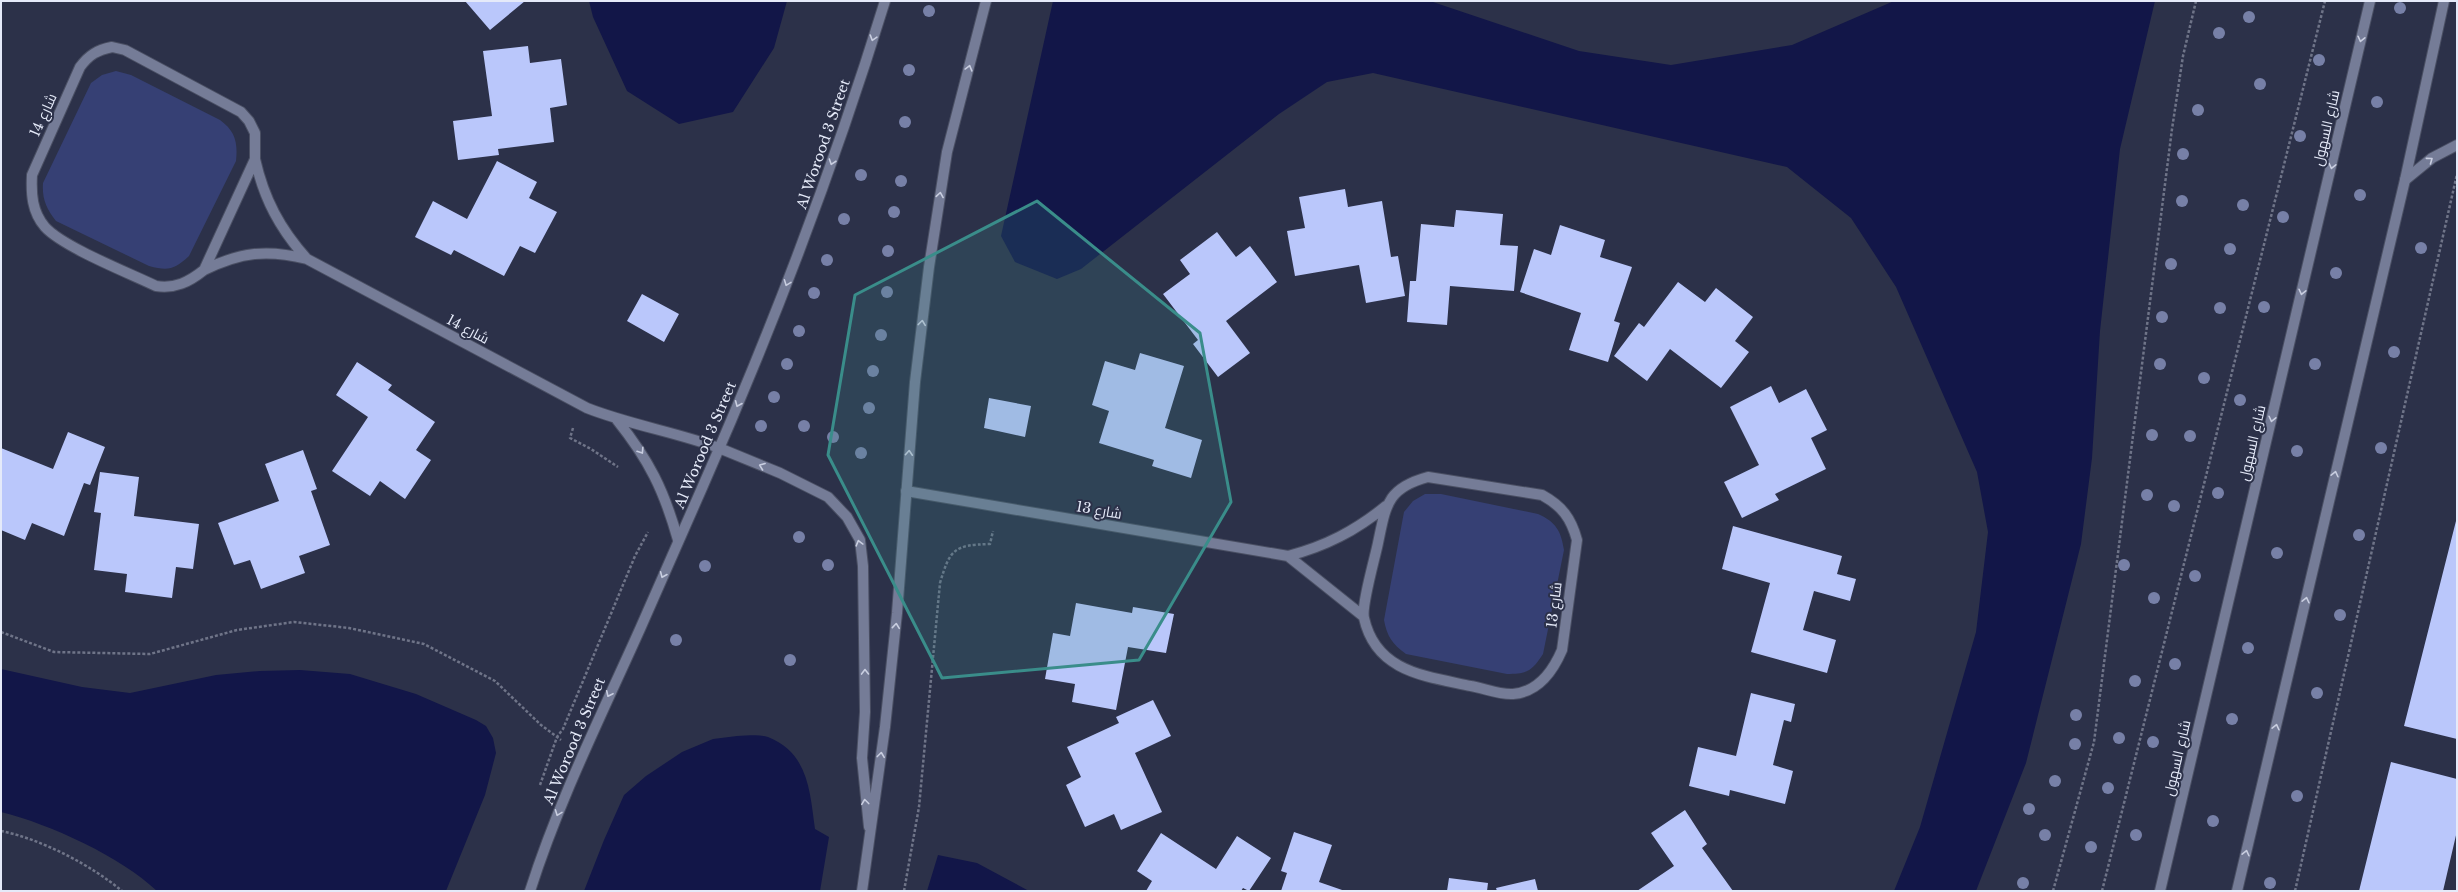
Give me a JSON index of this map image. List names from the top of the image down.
{
  "streets": {
    "street": [
      "شارع 14",
      "شارع السهول",
      "Al Worood 3 Street",
      "شارع 13"
    ]
  },
  "crossings": [
    ["شارع 14", "Al Worood 3 Street"]
  ],
  "one_way": ["Al Worood 3 Street"]
}
